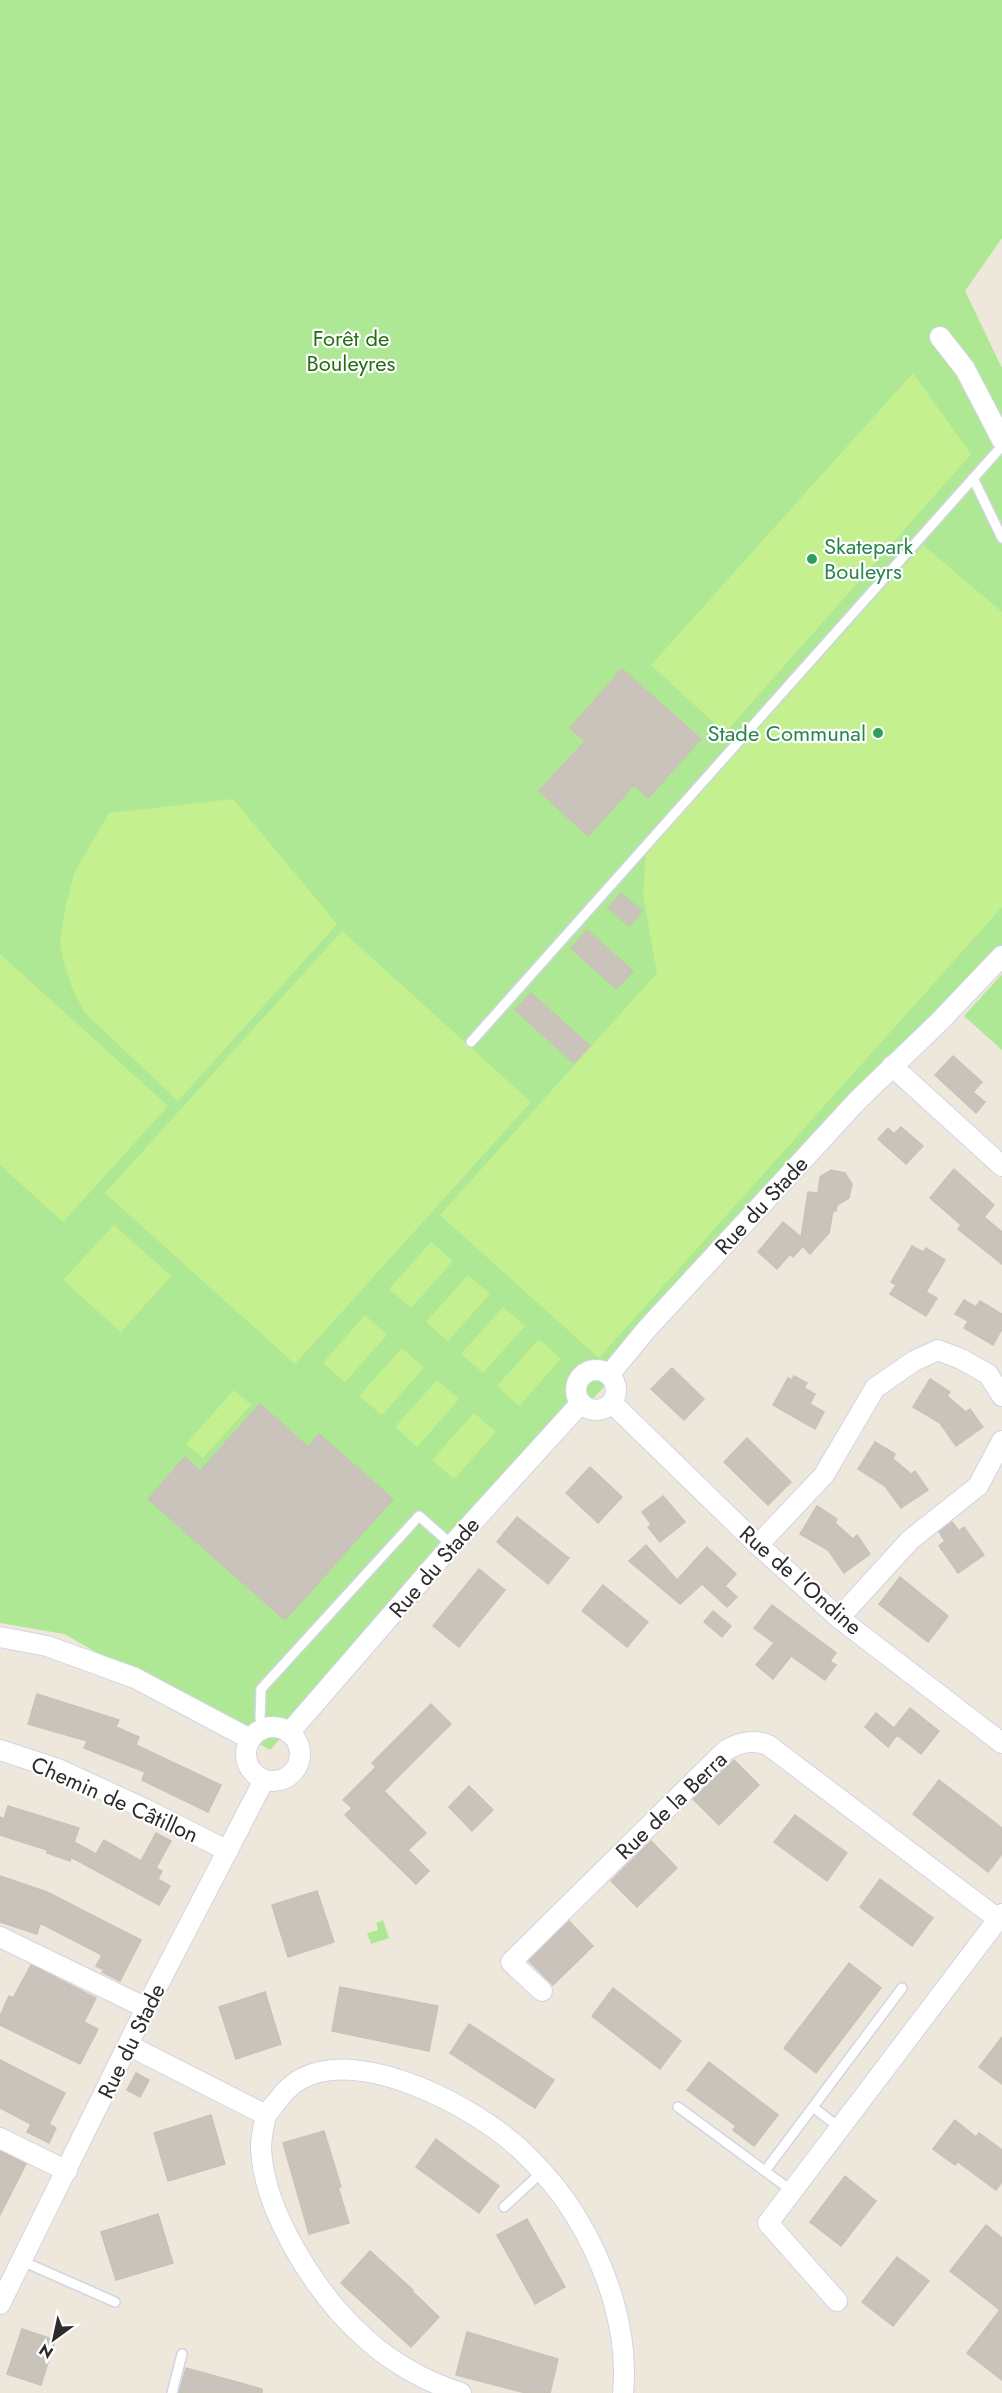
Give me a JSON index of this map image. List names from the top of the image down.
{
  "streets": {
    "street": [
      "Rue du Stade",
      "Rue de l'Ondine",
      "Chemin de Câtillon",
      "Rue de la Berra"
    ]
  },
  "crossings": [
    ["Rue du Stade", "Rue de l'Ondine"],
    ["Rue du Stade", "Chemin de Câtillon"]
  ],
  "parks": ["Forêt de Bouleyres"],
  "places": ["Skatepark Bouleyrs", "Stade Communal"],
  "north": "bottom left"
}
